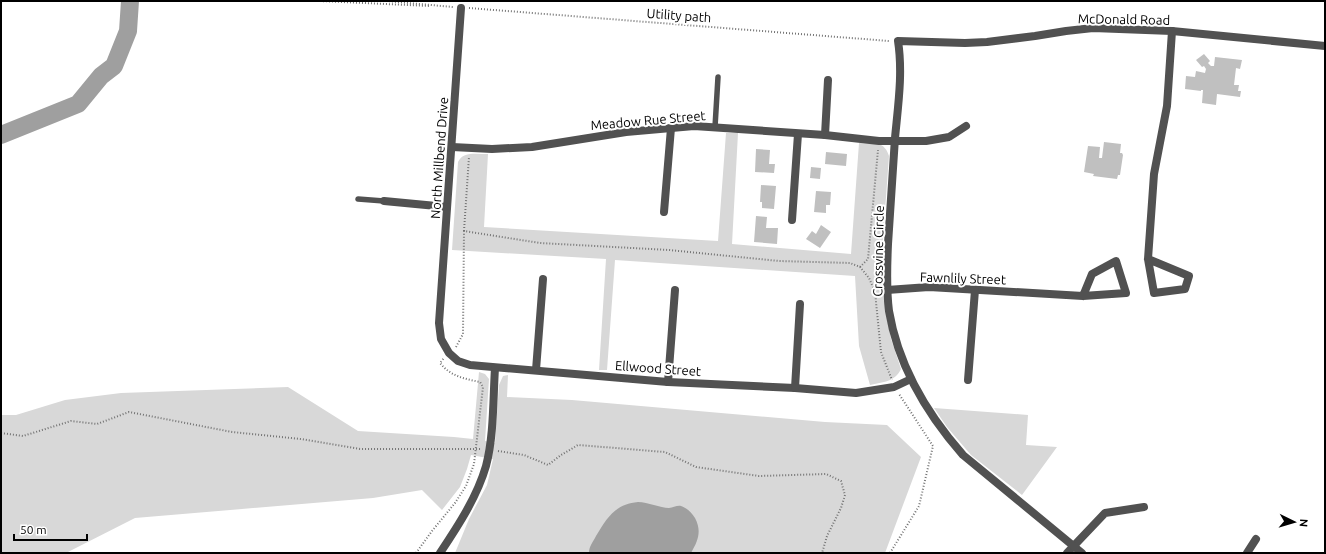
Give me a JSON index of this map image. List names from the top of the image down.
{
  "streets": {
    "street": [
      "McDonald Road",
      "Meadow Rue Street",
      "North Millbend Drive",
      "Crossvine Circle",
      "Fawnlily Street",
      "Ellwood Street"
    ],
    "path": ["Utility path"]
  },
  "crossings": [
    ["Utility path", "McDonald Road"],
    ["Utility path", "North Millbend Drive"],
    ["Utility path", "Crossvine Circle"],
    ["McDonald Road", "Crossvine Circle"],
    ["Meadow Rue Street", "North Millbend Drive"],
    ["Meadow Rue Street", "Crossvine Circle"],
    ["North Millbend Drive", "Ellwood Street"],
    ["Crossvine Circle", "Fawnlily Street"],
    ["Crossvine Circle", "Ellwood Street"]
  ],
  "scale_bar": "50 m",
  "north": "right"
}
